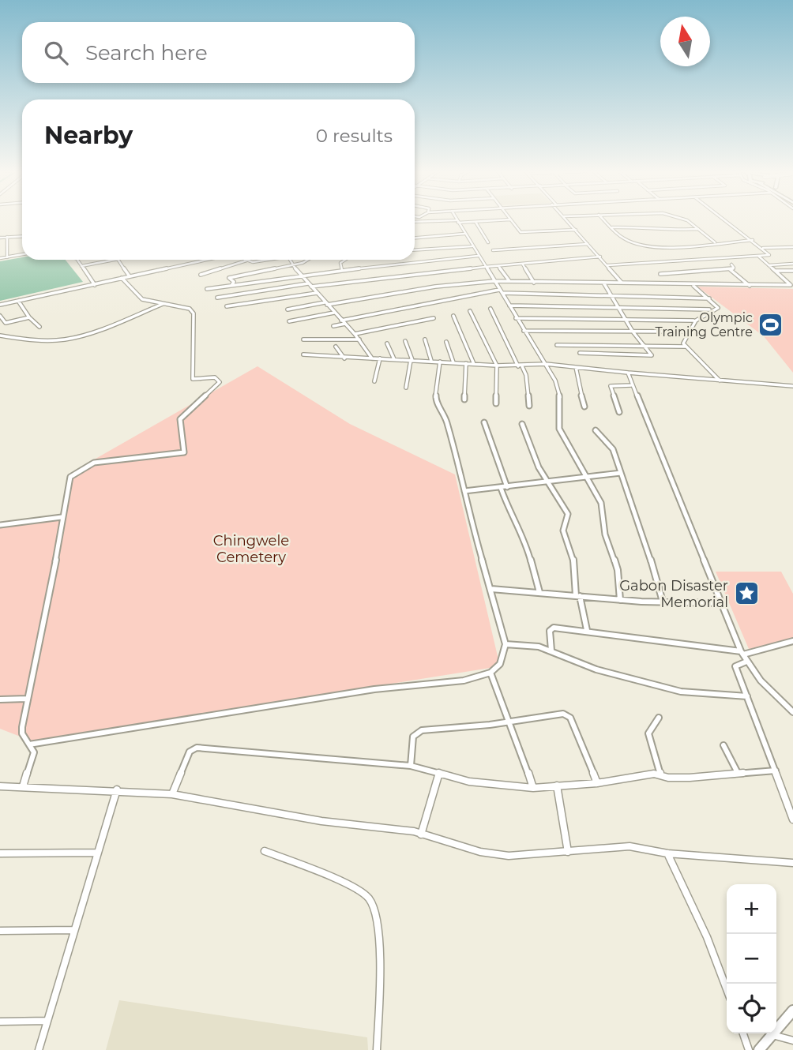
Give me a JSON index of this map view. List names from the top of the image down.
{
  "parks": ["Chingwele Cemetery"],
  "places": {
    "sports": ["Olympic Training Centre"],
    "place": ["Gabon Disaster Memorial"]
  },
  "north": "top",
  "page": {
    "search": "Search here",
    "heading": ["Nearby", "0 results"],
    "map_buttons": ["+", "−"]
  }
}
